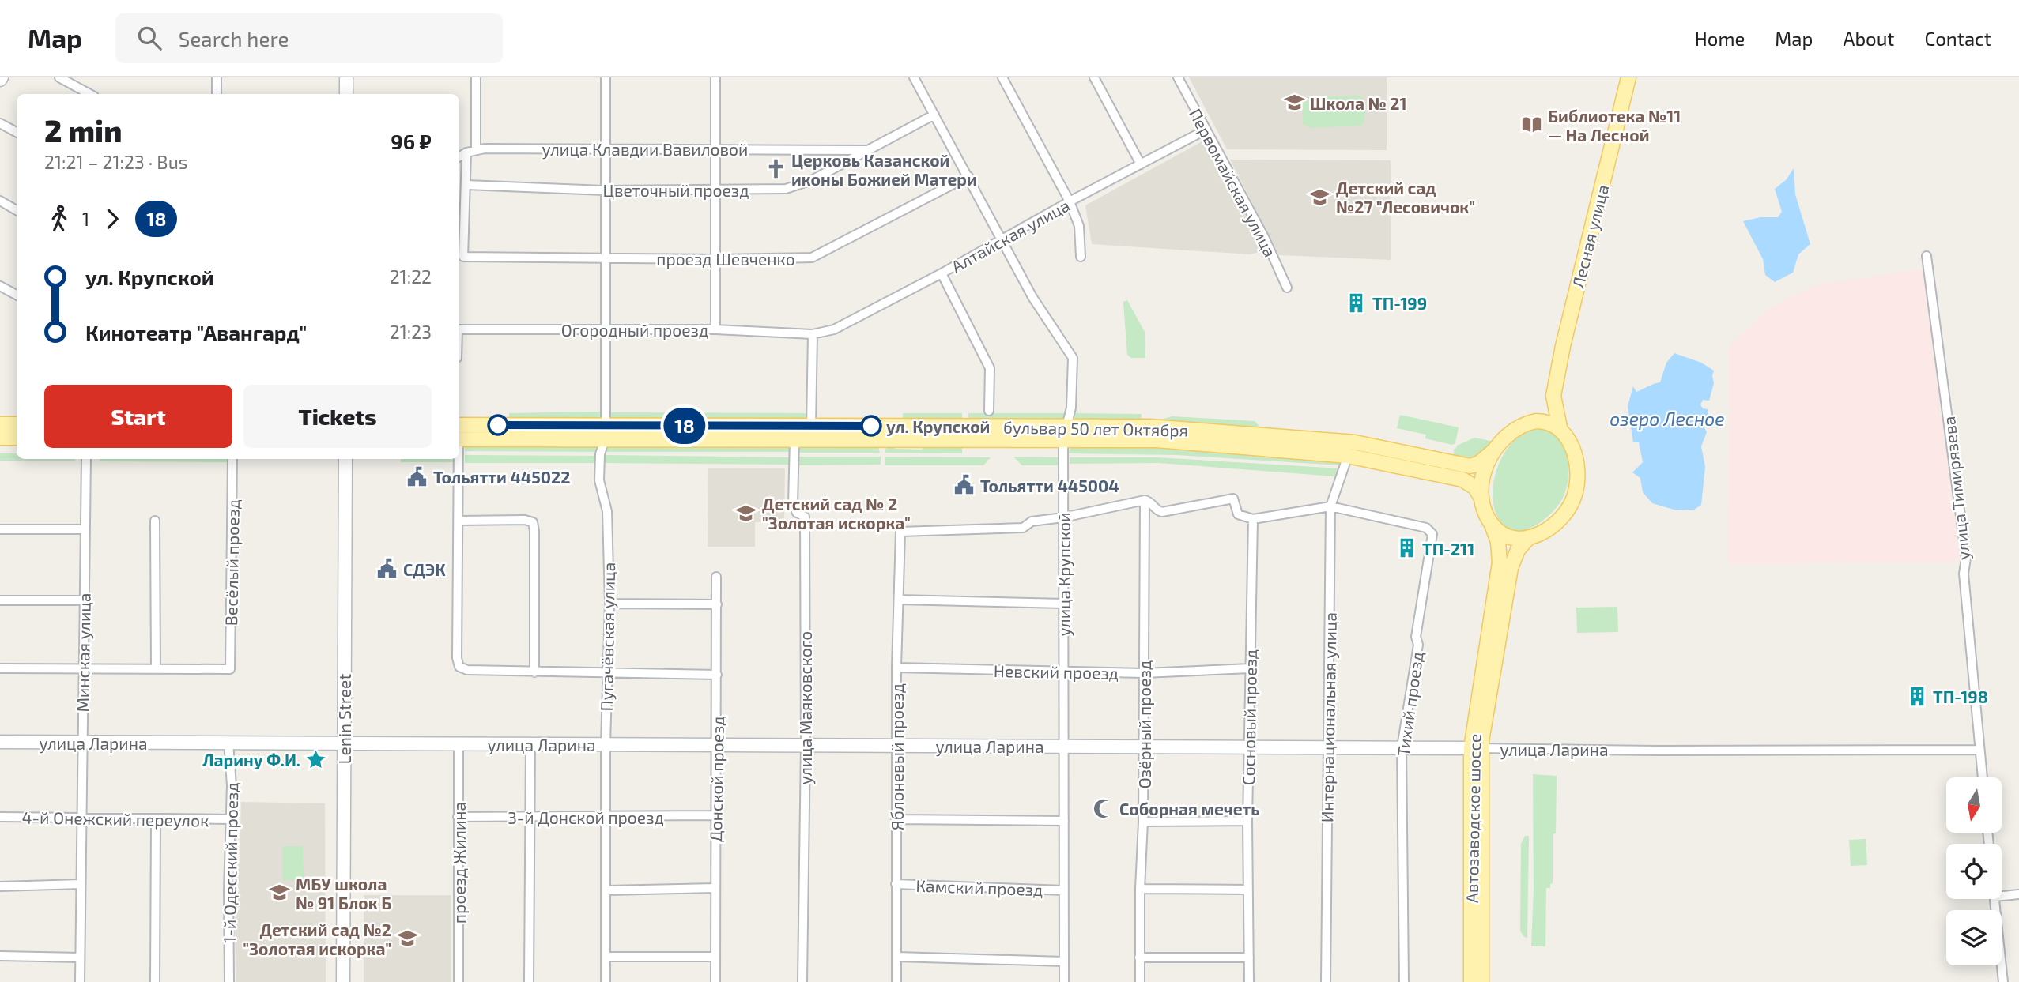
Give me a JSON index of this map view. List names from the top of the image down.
{
  "streets": {
    "main road": ["Лесная улица", "бульвар 50 лет Октября", "Автозаводское шоссе"],
    "street": [
      "улица Клавдии Вавиловой",
      "Первомайская улица",
      "Цветочный проезд",
      "Алтайская улица",
      "проезд Шевченко",
      "Огородный проезд",
      "улица Тимирязева",
      "Весёлый проезд",
      "улица Крупской",
      "Пугачёвская улица",
      "Минская улица",
      "Невский проезд",
      "Тихий проезд",
      "улица Маяковского",
      "Сосновый проезд",
      "Интернациональная улица",
      "Lenin Street",
      "Озёрный проезд",
      "улица Ларина",
      "Яблоневый проезд",
      "Донской проезд",
      "3-й Донской проезд",
      "4-й Онежский переулок",
      "1-й Одесский проезд",
      "проезд Жилина",
      "Камский проезд"
    ]
  },
  "crossings": [
    ["улица Клавдии Вавиловой", "Цветочный проезд"],
    ["Первомайская улица", "Алтайская улица"],
    ["Цветочный проезд", "проезд Шевченко"],
    ["Цветочный проезд", "улица Крупской"],
    ["Алтайская улица", "Огородный проезд"],
    ["Алтайская улица", "улица Крупской"],
    ["Лесная улица", "бульвар 50 лет Октября"],
    ["Лесная улица", "Автозаводское шоссе"],
    ["проезд Шевченко", "улица Крупской"],
    ["бульвар 50 лет Октября", "улица Крупской"],
    ["бульвар 50 лет Октября", "Пугачёвская улица"],
    ["бульвар 50 лет Октября", "улица Маяковского"],
    ["бульвар 50 лет Октября", "Интернациональная улица"],
    ["бульвар 50 лет Октября", "Автозаводское шоссе"],
    ["улица Тимирязева", "улица Ларина"],
    ["улица Крупской", "Невский проезд"],
    ["улица Крупской", "улица Ларина"],
    ["улица Крупской", "Яблоневый проезд"],
    ["улица Крупской", "Камский проезд"],
    ["Пугачёвская улица", "улица Ларина"],
    ["Пугачёвская улица", "3-й Донской проезд"],
    ["Минская улица", "улица Ларина"],
    ["Минская улица", "4-й Онежский переулок"],
    ["Невский проезд", "Сосновый проезд"],
    ["Невский проезд", "Озёрный проезд"],
    ["Невский проезд", "Яблоневый проезд"],
    ["Тихий проезд", "Интернациональная улица"],
    ["Тихий проезд", "улица Ларина"],
    ["улица Маяковского", "улица Ларина"],
    ["Сосновый проезд", "улица Ларина"],
    ["Интернациональная улица", "улица Ларина"],
    ["Lenin Street", "улица Ларина"],
    ["Озёрный проезд", "улица Ларина"],
    ["улица Ларина", "Яблоневый проезд"],
    ["улица Ларина", "Донской проезд"],
    ["улица Ларина", "Автозаводское шоссе"],
    ["улица Ларина", "1-й Одесский проезд"],
    ["улица Ларина", "проезд Жилина"],
    ["Яблоневый проезд", "Камский проезд"],
    ["Донской проезд", "3-й Донской проезд"],
    ["3-й Донской проезд", "проезд Жилина"],
    ["4-й Онежский переулок", "1-й Одесский проезд"]
  ],
  "water": ["озеро Лесное"],
  "places": {
    "school or university": [
      "Школа № 21",
      "Детский сад №27 \"Лесовичок\"",
      "Детский сад № 2 \"Золотая искорка\"",
      "МБУ школа № 91 Блок Б",
      "Детский сад №2 \"Золотая искорка\""
    ],
    "library": ["Библиотека №11 — На Лесной"],
    "church": ["Церковь Казанской иконы Божией Матери"],
    "building": ["ТП-199", "ТП-211", "ТП-198"],
    "other": ["ул. Крупской"],
    "public building": ["Тольятти 445022", "Тольятти 445004", "СДЭК"],
    "place": ["Ларину Ф.И."],
    "mosque": ["Cоборная мечеть"]
  },
  "lines": ["bus line 18"],
  "north": "bottom",
  "page": {
    "header": "Map",
    "search": "Search here",
    "nav": [
      "Home",
      "Map",
      "About",
      "Contact"
    ],
    "on_map": "18",
    "heading": ["2 min", "21:21 – 21:23 · Bus", "96 ₽"],
    "legs": ["1", "18"],
    "list": [
      {
        "name": "ул. Крупской",
        "value": "21:22"
      },
      {
        "name": "Кинотеатр \"Авангард\"",
        "value": "21:23"
      }
    ],
    "buttons": ["Start", "Tickets"]
  }
}
